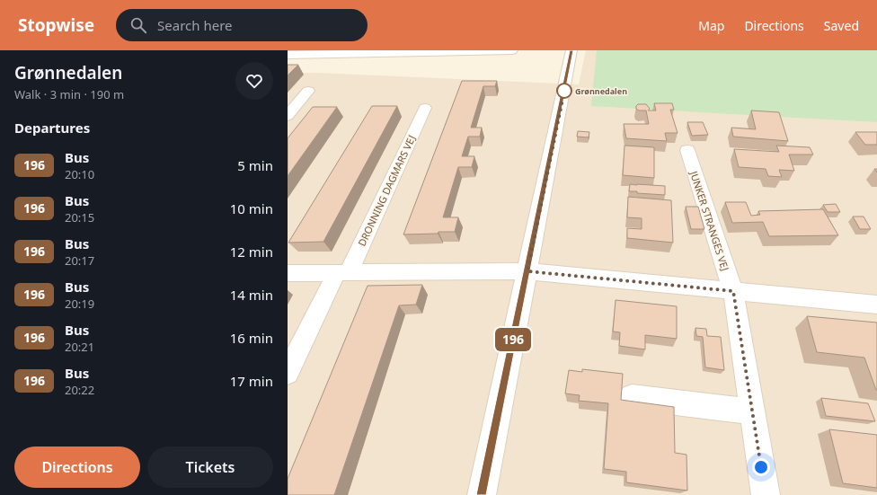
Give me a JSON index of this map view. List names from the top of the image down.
{
  "streets": {
    "street": ["DRONNING DAGMARS VEJ", "JUNKER STRANGES VEJ"]
  },
  "places": ["Grønnedalen"],
  "lines": ["bus line 196"],
  "page": {
    "header": "Stopwise",
    "search": "Search here",
    "nav": ["Map", "Directions", "Saved"],
    "heading": [
      ["Grønnedalen", "Walk · 3 min · 190 m"],
      "Departures"
    ],
    "on_map": "196",
    "list": [
      {
        "mark": "196",
        "name": "Bus",
        "note": "20:10",
        "value": "5 min"
      },
      {
        "mark": "196",
        "name": "Bus",
        "note": "20:15",
        "value": "10 min"
      },
      {
        "mark": "196",
        "name": "Bus",
        "note": "20:17",
        "value": "12 min"
      },
      {
        "mark": "196",
        "name": "Bus",
        "note": "20:19",
        "value": "14 min"
      },
      {
        "mark": "196",
        "name": "Bus",
        "note": "20:21",
        "value": "16 min"
      },
      {
        "mark": "196",
        "name": "Bus",
        "note": "20:22",
        "value": "17 min"
      }
    ],
    "buttons": ["Directions", "Tickets"]
  }
}
